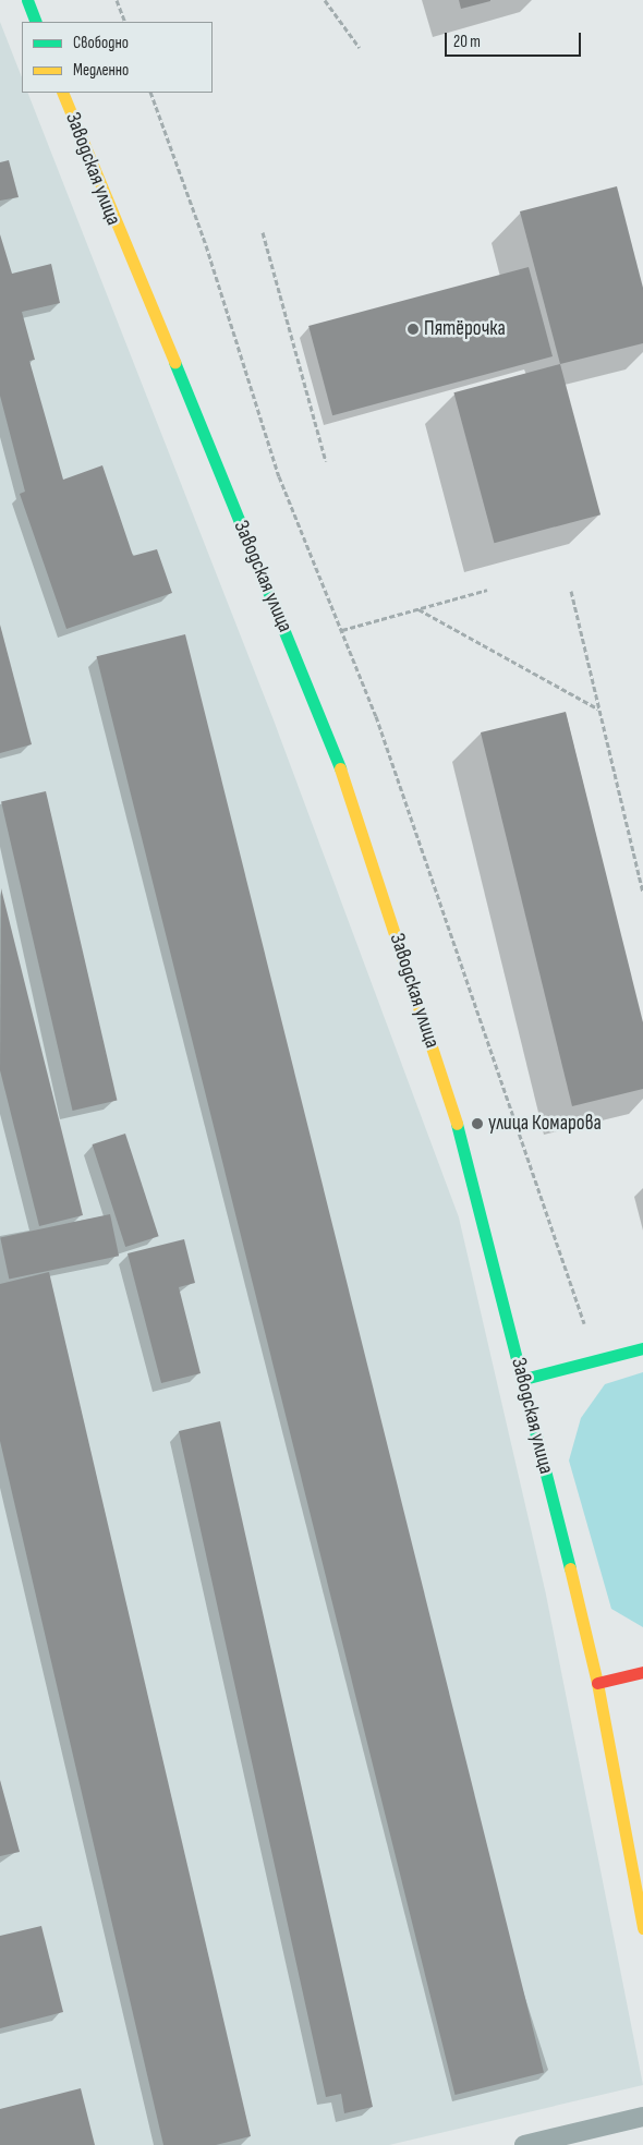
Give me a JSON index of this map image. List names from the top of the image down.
{
  "streets": {
    "street": ["Заводская улица"]
  },
  "places": ["Пятёрочка", "улица Комарова"],
  "legend": ["Свободно", "Медленно"],
  "scale_bar": "20 m"
}
